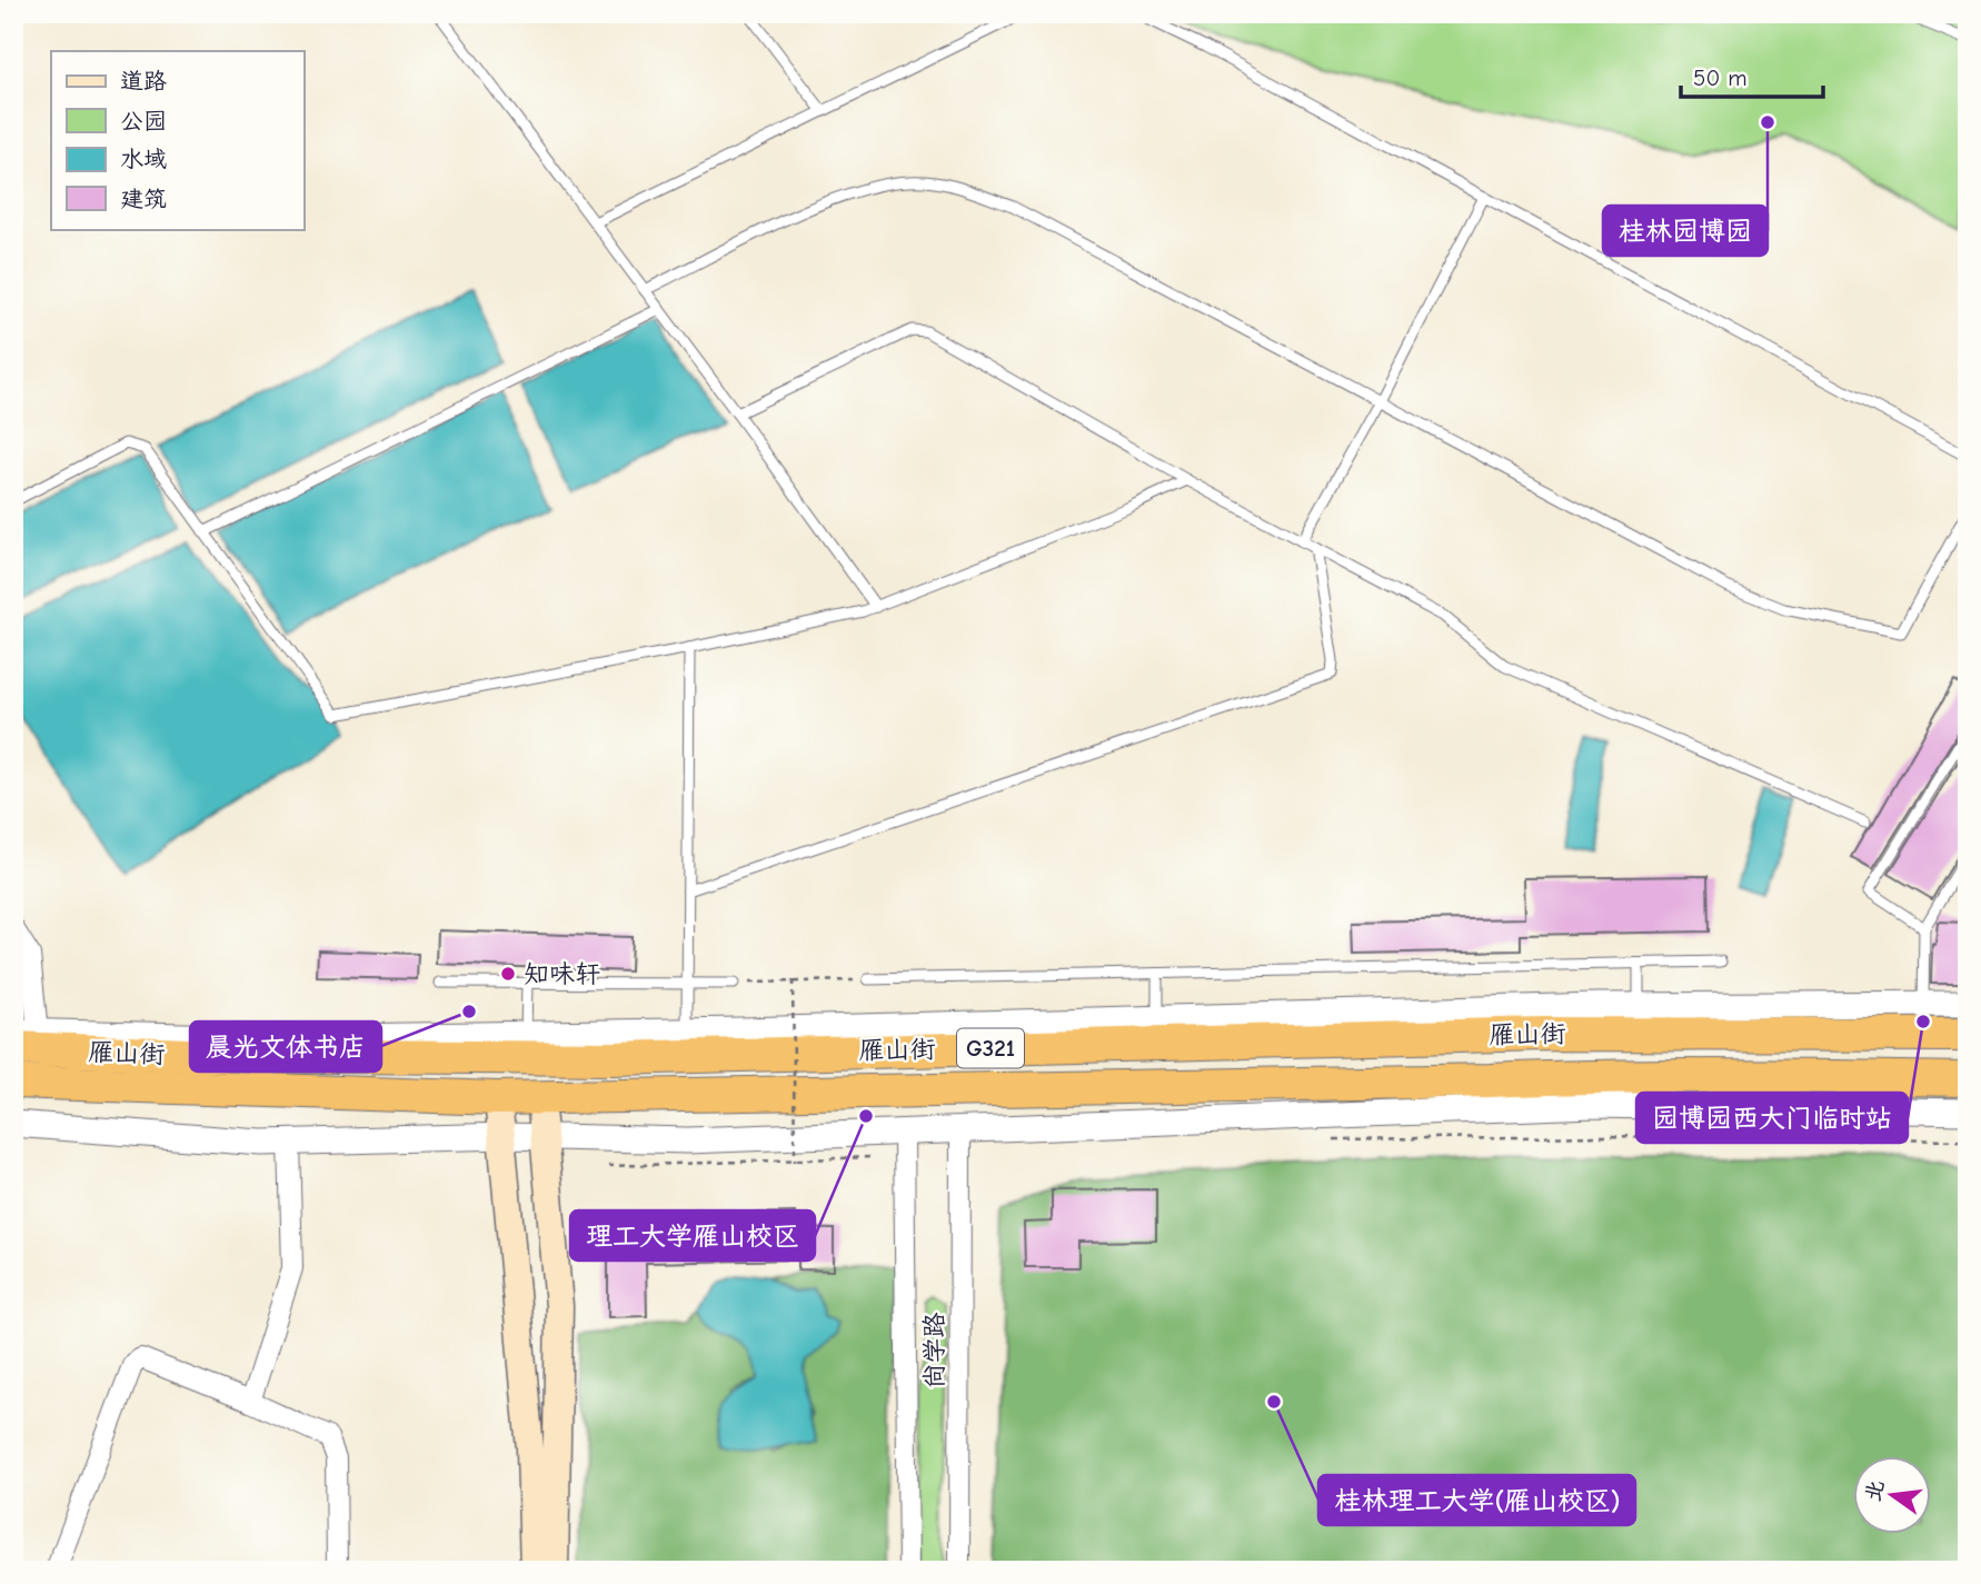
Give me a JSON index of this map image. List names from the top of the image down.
{
  "streets": {
    "highway": ["雁山街", "G321"],
    "street": ["尚学路"]
  },
  "places": [
    "桂林园博园",
    "知味轩",
    "晨光文体书店",
    "园博园西大门临时站",
    "理工大学雁山校区",
    "桂林理工大学(雁山校区)"
  ],
  "legend": [
    "道路",
    "公园",
    "水域",
    "建筑"
  ],
  "scale_bar": "50 m",
  "north": "left"
}
